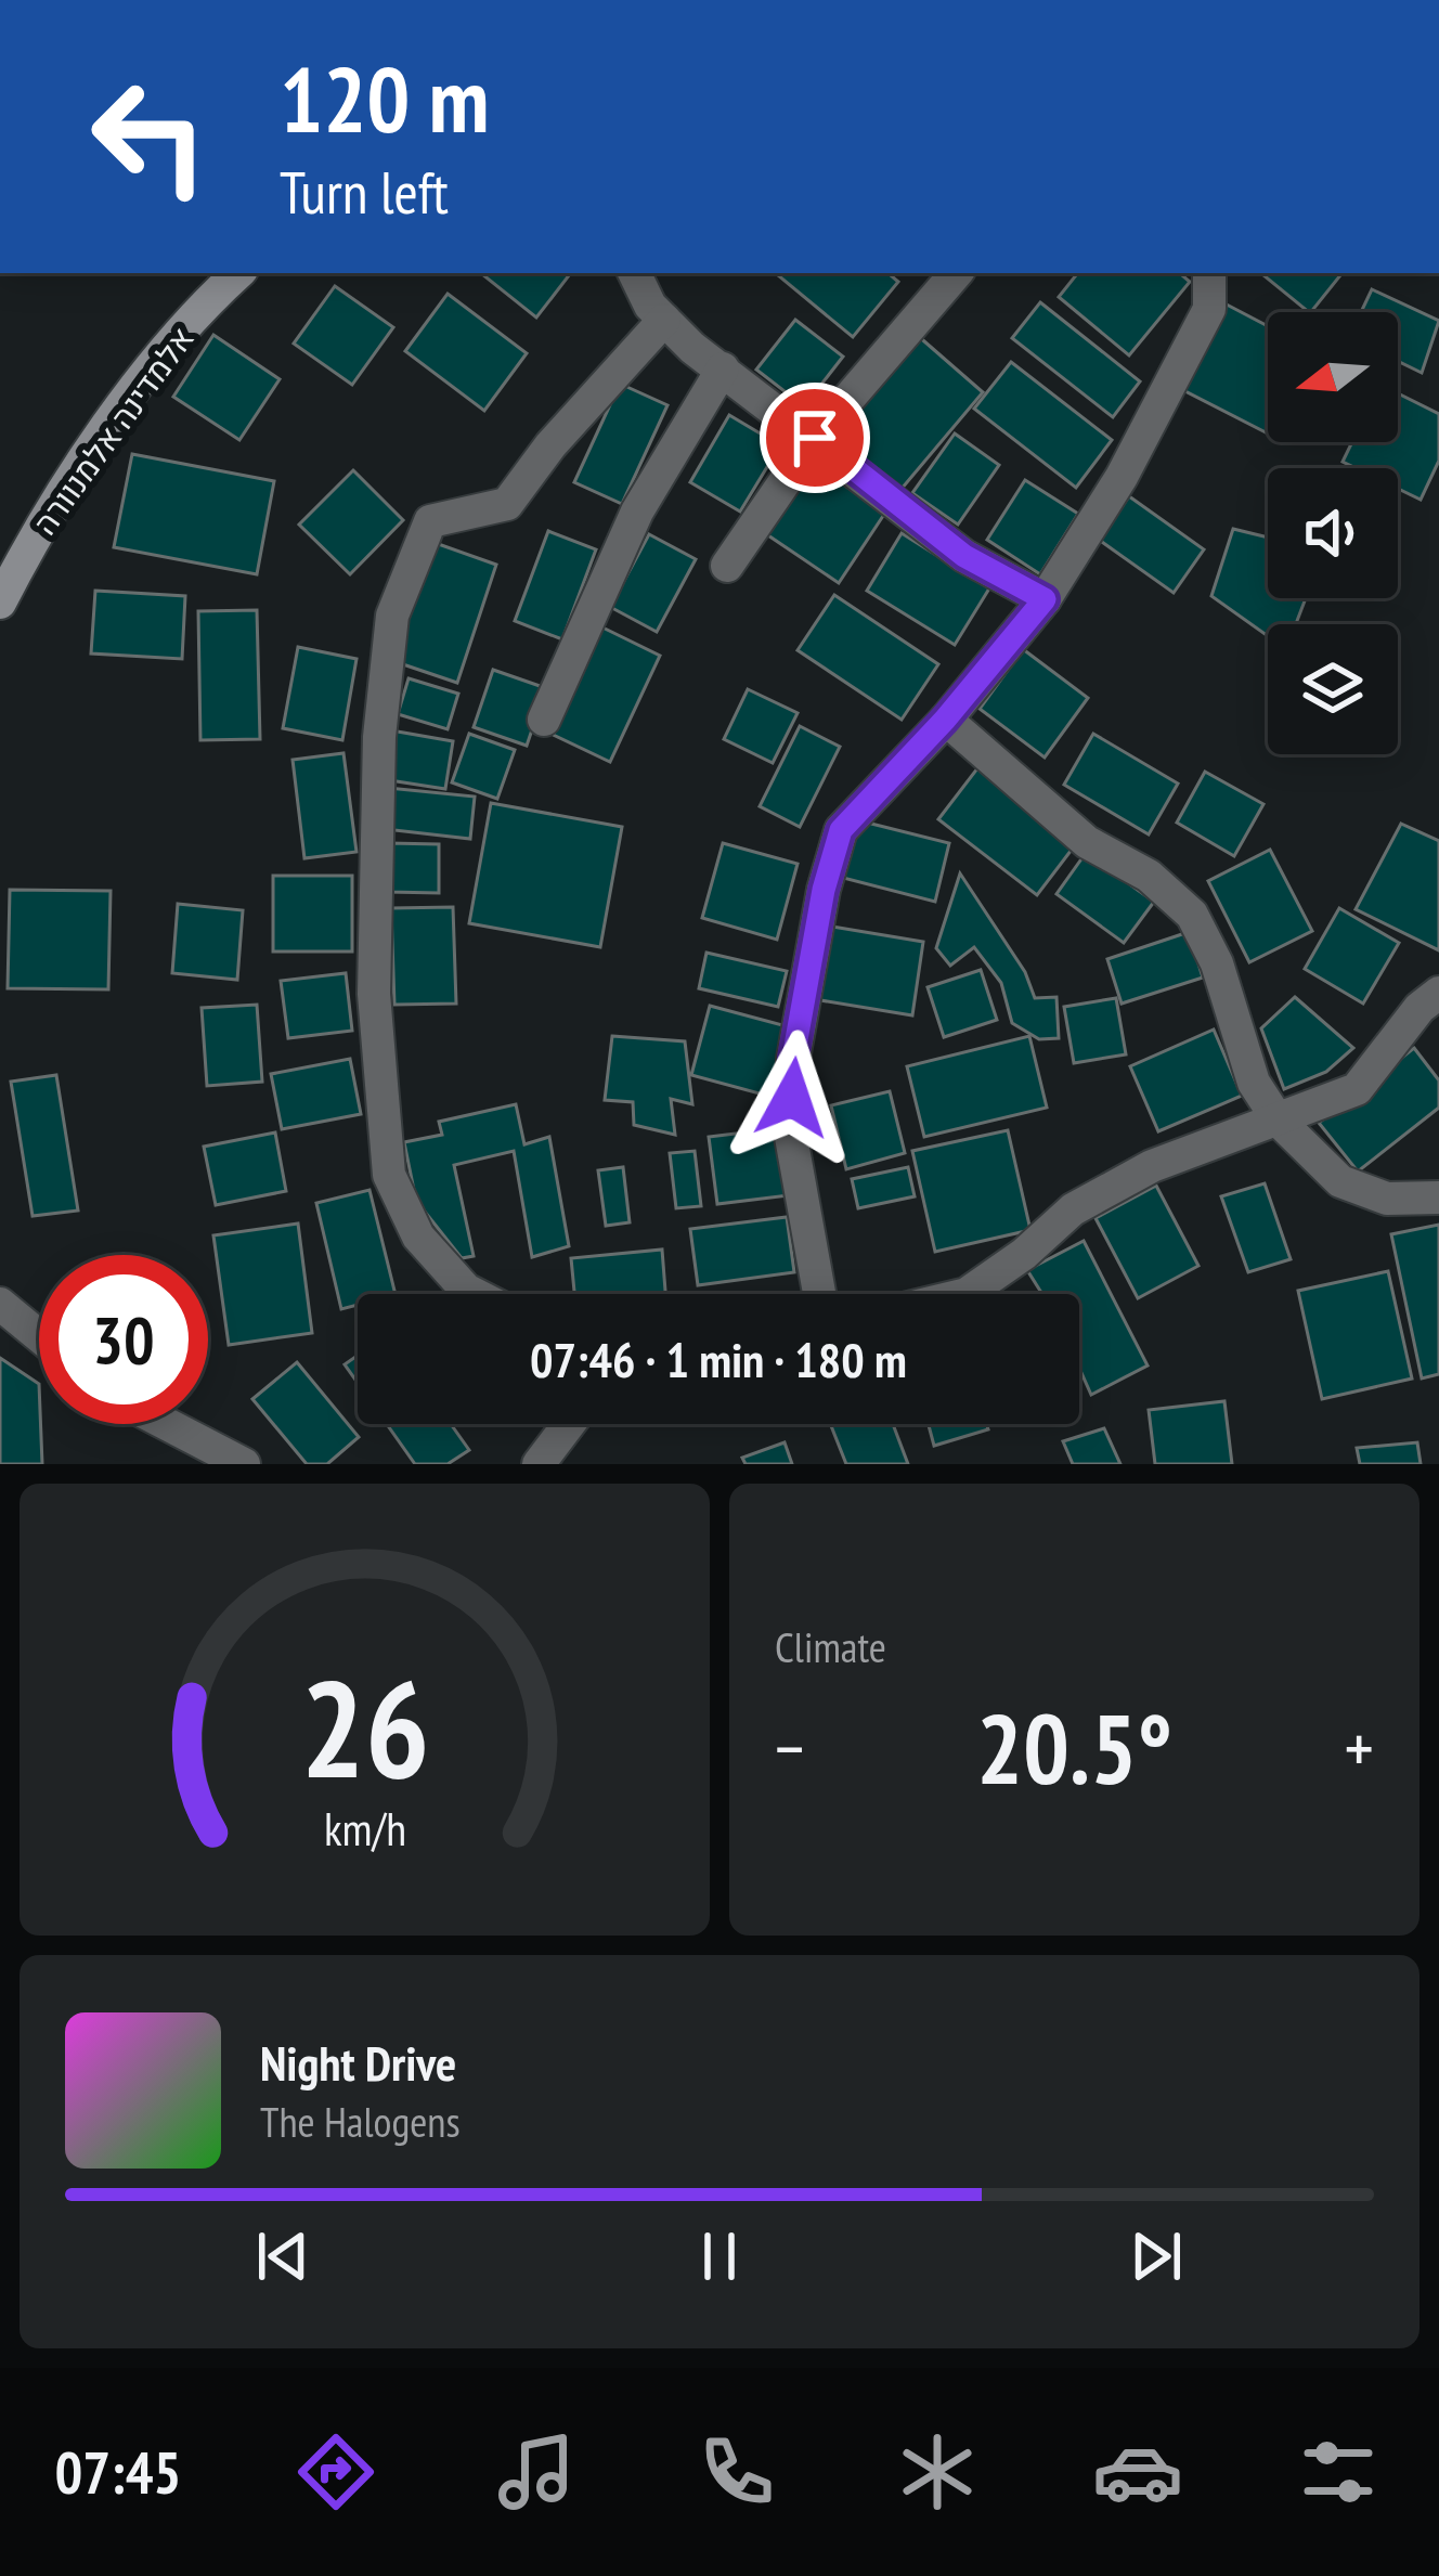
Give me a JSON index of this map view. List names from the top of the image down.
{
  "streets": {
    "street": ["אלמדינה אלמנוורה"]
  },
  "north": "left",
  "page": {
    "turn": ["120 m", "Turn left"],
    "limit": "30",
    "trip": "07:46 · 1 min · 180 m",
    "tile": "Climate",
    "heat": ["−", "20.5°", "+"],
    "song": ["Night Drive", "The Halogens"],
    "tabs": "07:45",
    "gauge": ["26", "km/h"]
  }
}
